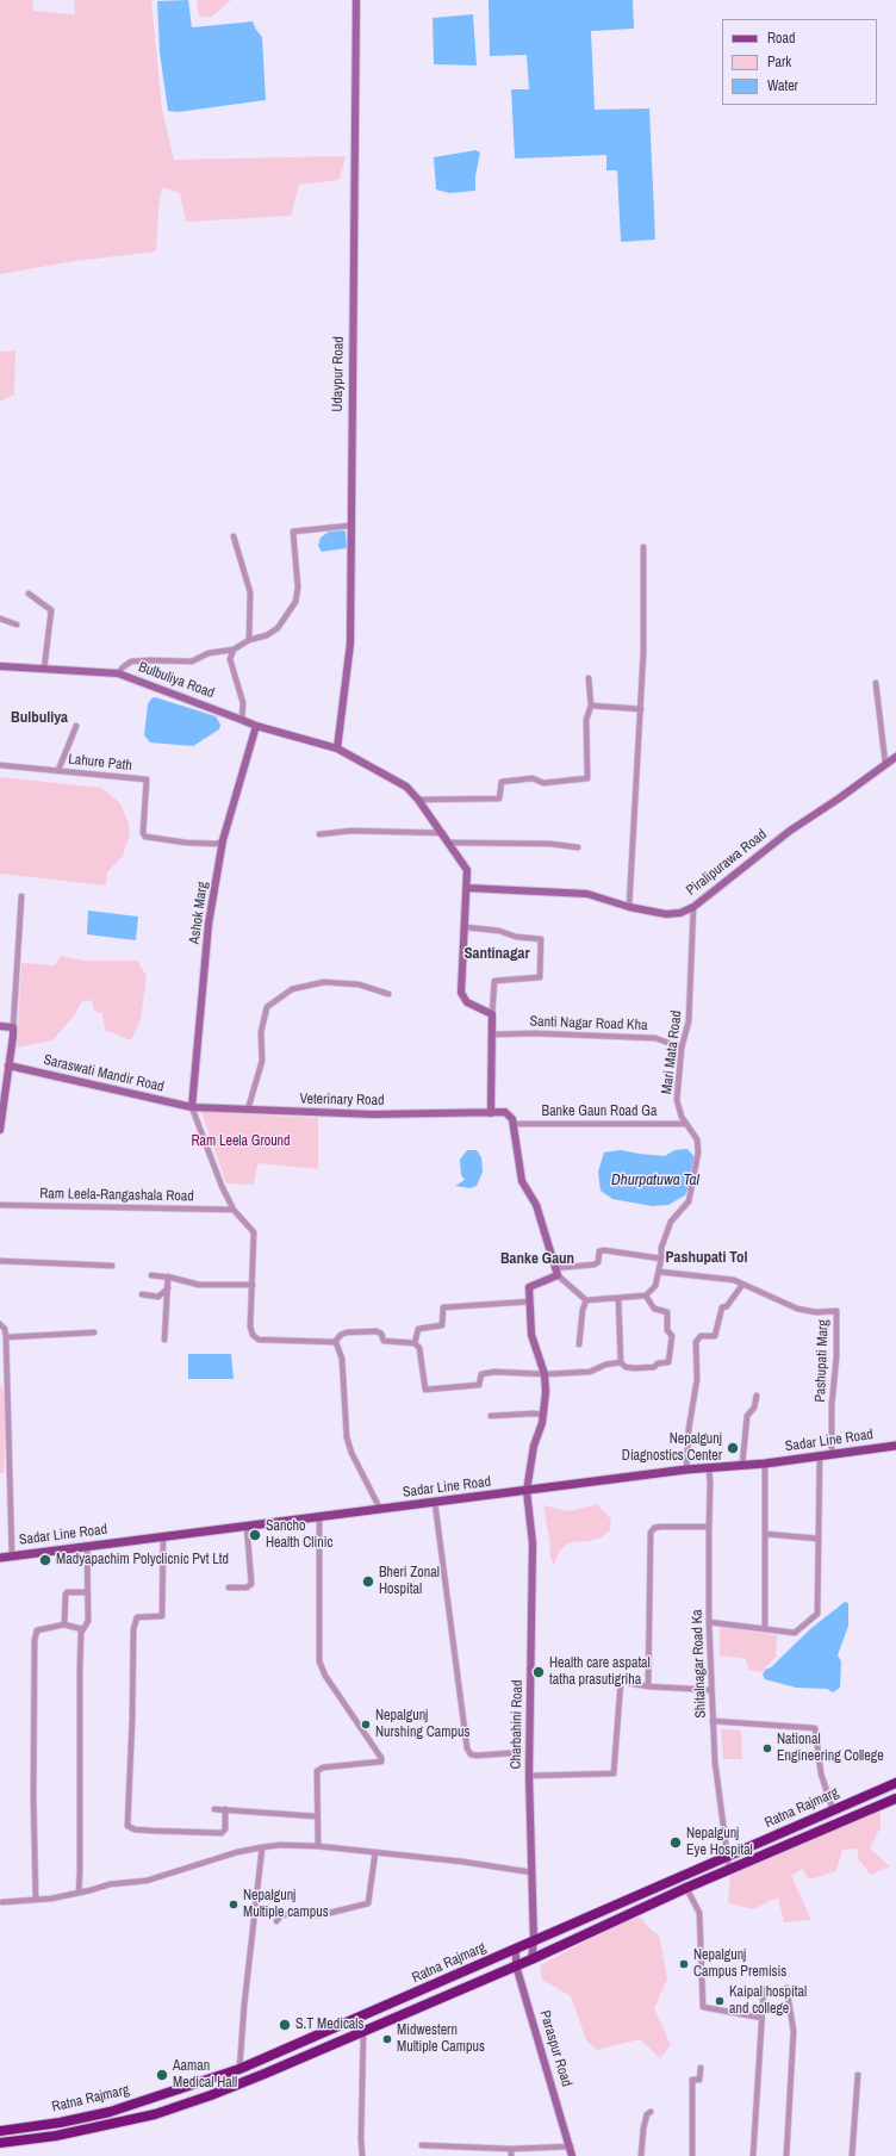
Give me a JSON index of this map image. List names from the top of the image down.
{
  "streets": {
    "highway": ["Ratna Rajmarg"],
    "main road": ["Sadar Line Road"],
    "street": [
      "Udaypur Road",
      "Bulbuliya Road",
      "Lahure Path",
      "Piralipurawa Road",
      "Ashok Marg",
      "Santi Nagar Road Kha",
      "Mari Mata Road",
      "Saraswati Mandir Road",
      "Veterinary Road",
      "Banke Gaun Road Ga",
      "Ram Leela-Rangashala Road",
      "Pashupati Marg",
      "Shitalnagar Road Ka",
      "Charbahini Road",
      "Paraspur Road"
    ]
  },
  "crossings": [
    ["Udaypur Road", "Bulbuliya Road"],
    ["Bulbuliya Road", "Piralipurawa Road"],
    ["Bulbuliya Road", "Ashok Marg"],
    ["Lahure Path", "Ashok Marg"],
    ["Piralipurawa Road", "Mari Mata Road"],
    ["Ashok Marg", "Saraswati Mandir Road"],
    ["Ashok Marg", "Veterinary Road"],
    ["Santi Nagar Road Kha", "Mari Mata Road"],
    ["Mari Mata Road", "Banke Gaun Road Ga"],
    ["Mari Mata Road", "Pashupati Marg"],
    ["Saraswati Mandir Road", "Veterinary Road"],
    ["Veterinary Road", "Banke Gaun Road Ga"],
    ["Pashupati Marg", "Sadar Line Road"],
    ["Sadar Line Road", "Shitalnagar Road Ka"],
    ["Sadar Line Road", "Charbahini Road"],
    ["Shitalnagar Road Ka", "Ratna Rajmarg"],
    ["Charbahini Road", "Ratna Rajmarg"],
    ["Ratna Rajmarg", "Paraspur Road"]
  ],
  "districts": [
    "Bulbuliya",
    "Santinagar",
    "Pashupati Tol",
    "Banke Gaun"
  ],
  "water": ["Dhurpatuwa Tal"],
  "parks": ["Ram Leela Ground"],
  "places": [
    "Nepalgunj Diagnostics Center",
    "Sancho Health Clinic",
    "Madyapachim Polyclicnic Pvt Ltd",
    "Bheri Zonal Hospital",
    "Health care aspatal tatha prasutigriha",
    "Nepalgunj Nurshing Campus",
    "National Engineering College",
    "Nepalgunj Eye Hospital",
    "Nepalgunj Multiple campus",
    "Nepalgunj Campus Premisis",
    "Kaipal hospital and college",
    "S.T Medicals",
    "Midwestern Multiple Campus",
    "Aaman Medical Hall"
  ],
  "legend": ["Road", "Park", "Water"]
}
